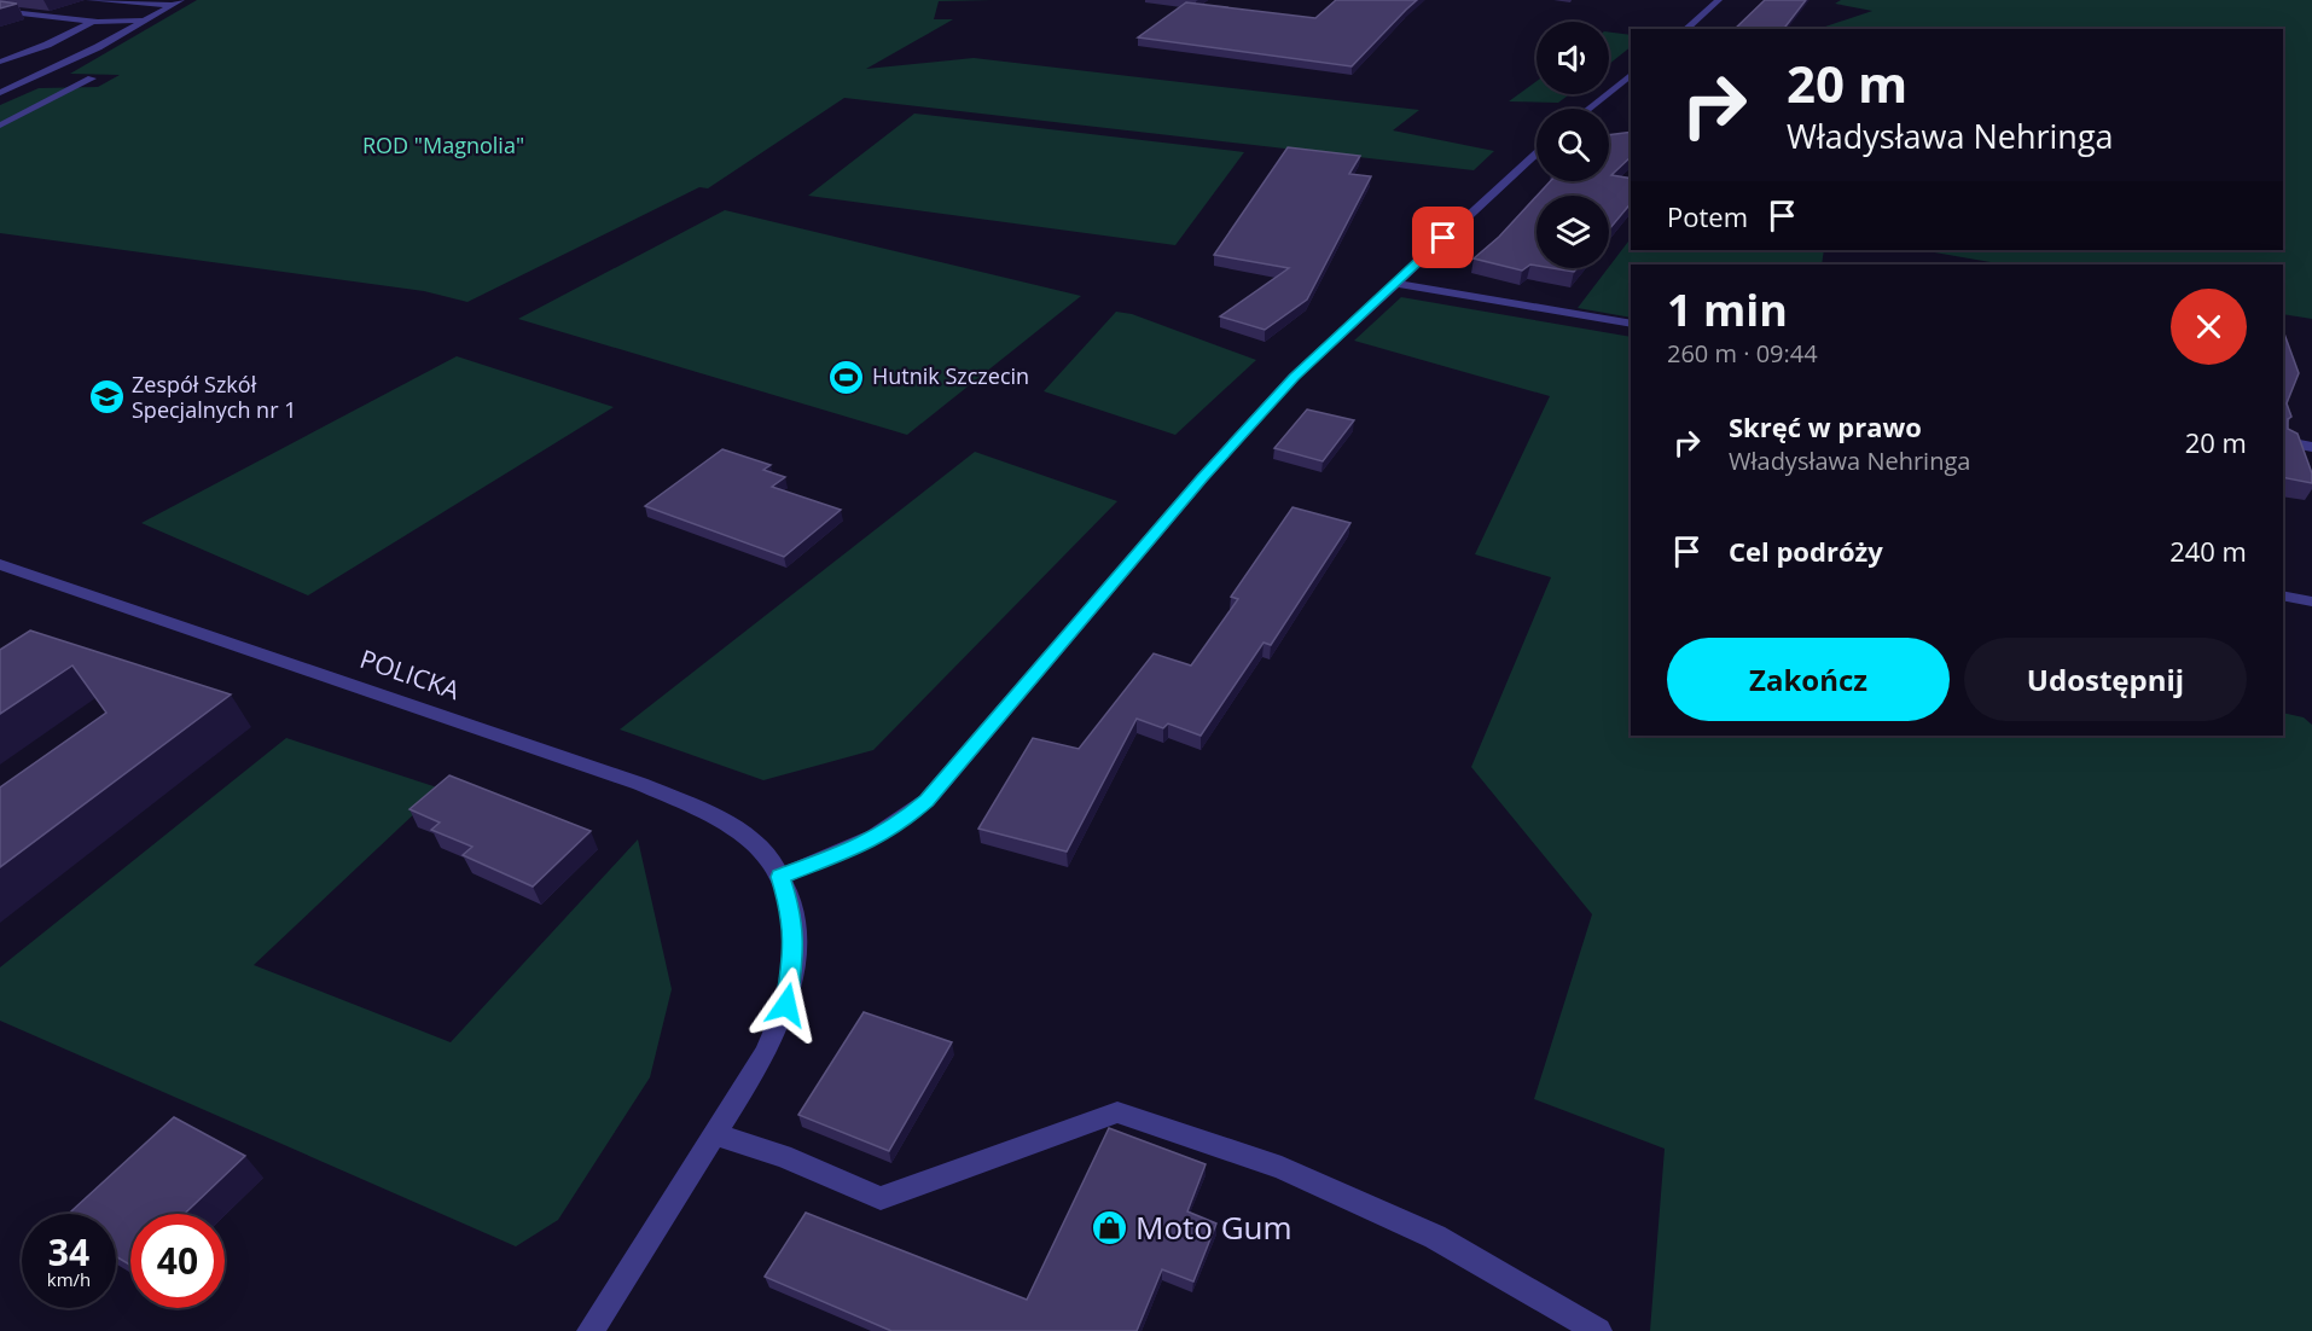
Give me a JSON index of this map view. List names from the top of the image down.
{
  "streets": {
    "street": ["POLICKA"]
  },
  "parks": ["ROD \"Magnolia\""],
  "places": {
    "sports": ["Hutnik Szczecin"],
    "school or university": ["Zespół Szkół Specjalnych nr 1"],
    "shop": ["Moto Gum"]
  },
  "page": {
    "turn": ["20 m", "Władysława Nehringa"],
    "then": "Potem",
    "heading": ["1 min", "260 m · 09:44"],
    "list": [
      {
        "name": "Skręć w prawo",
        "note": "Władysława Nehringa",
        "value": "20 m"
      },
      {
        "name": "Cel podróży",
        "value": "240 m"
      }
    ],
    "buttons": ["Zakończ", "Udostępnij"],
    "speed": "34 km/h",
    "limit": "40"
  }
}
